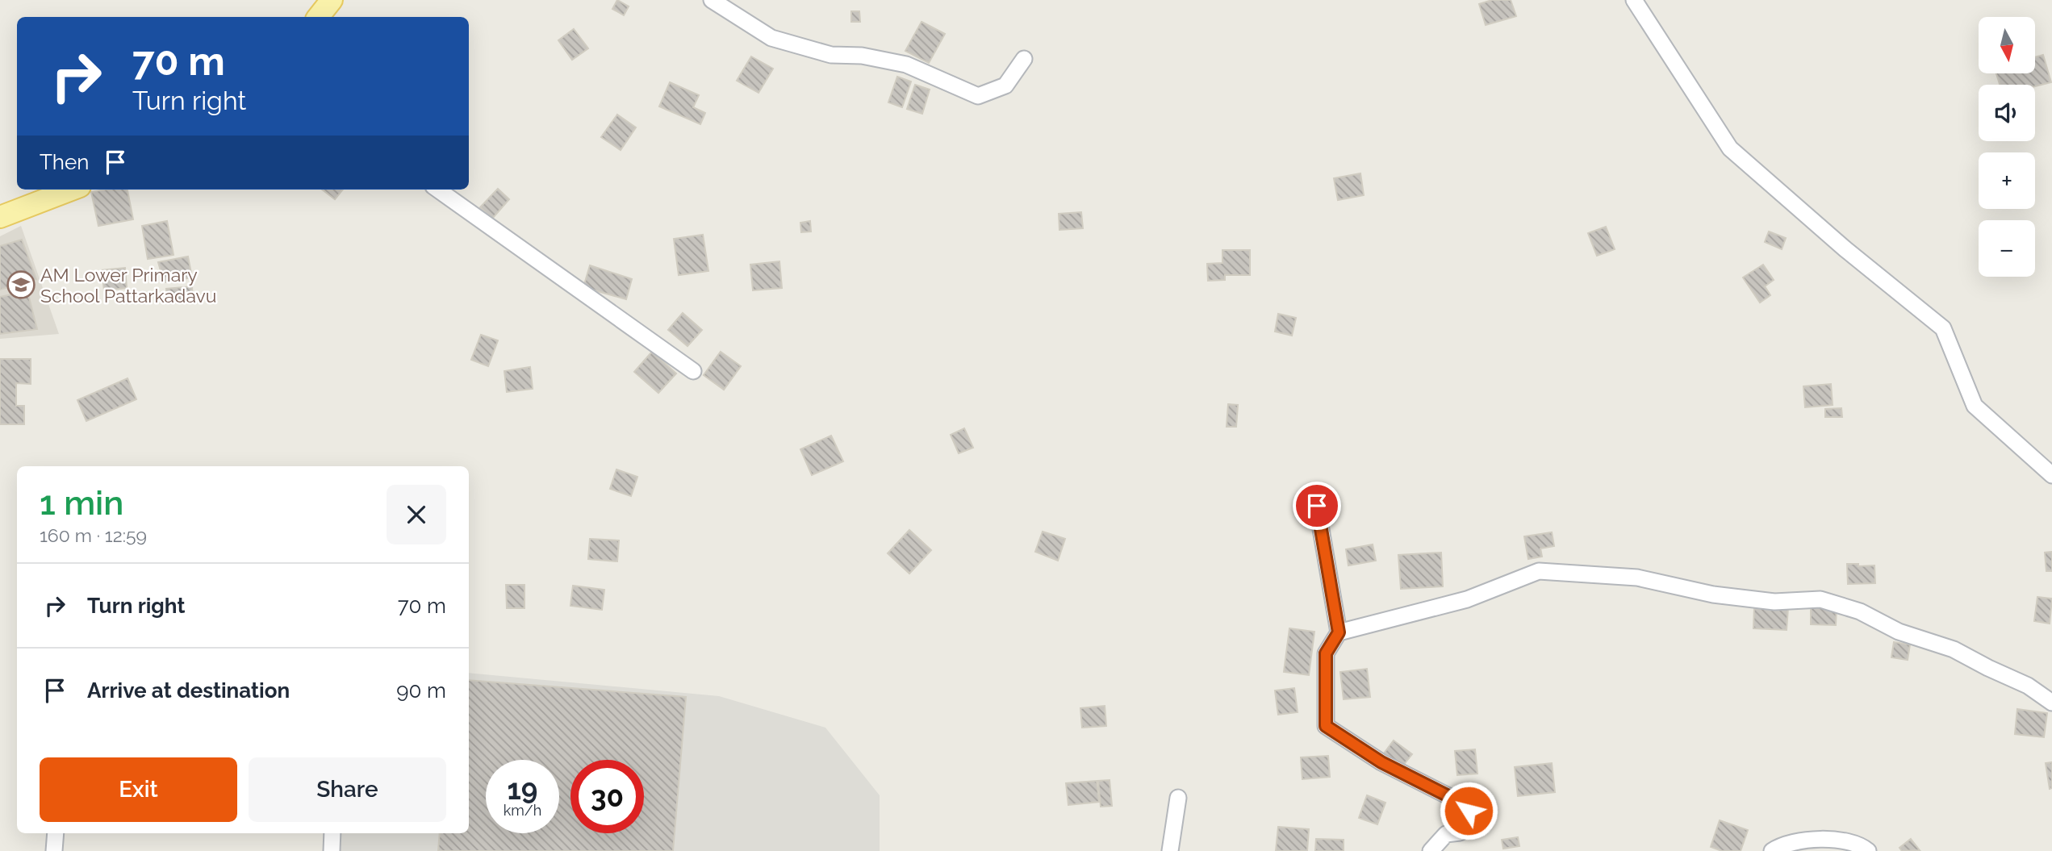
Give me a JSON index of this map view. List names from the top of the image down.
{
  "places": {
    "school or university": ["AM Lower Primary School Pattarkadavu"]
  },
  "north": "bottom",
  "page": {
    "map_buttons": ["+", "−"],
    "turn": ["70 m", "Turn right"],
    "then": "Then",
    "heading": ["1 min", "160 m · 12:59"],
    "list": [
      {
        "name": "Turn right",
        "value": "70 m"
      },
      {
        "name": "Arrive at destination",
        "value": "90 m"
      }
    ],
    "buttons": ["Exit", "Share"],
    "speed": "19 km/h",
    "limit": "30"
  }
}
